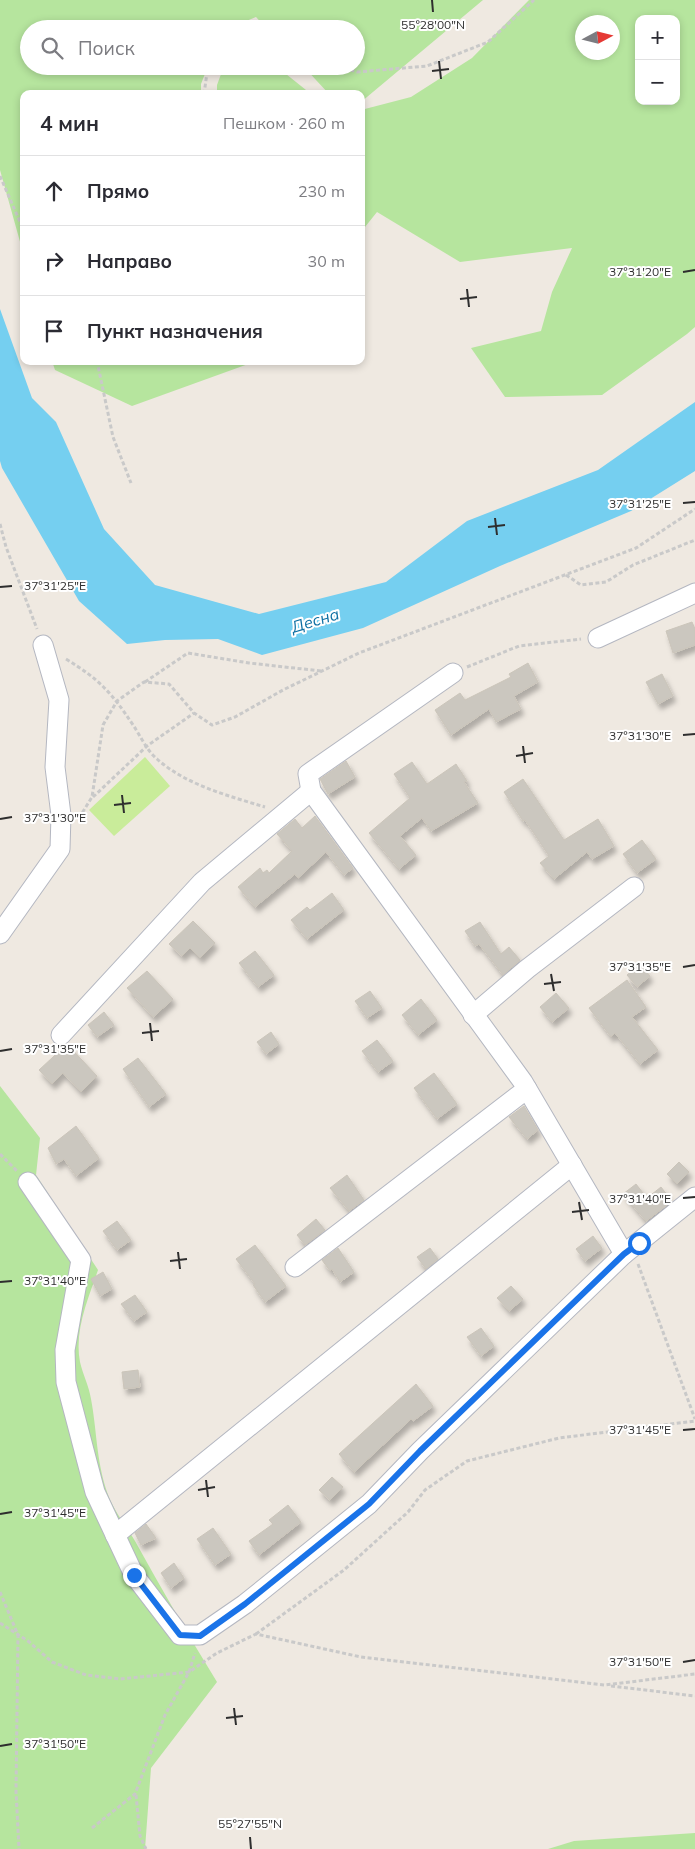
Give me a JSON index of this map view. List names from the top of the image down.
{
  "water": ["Десна"],
  "north": "right",
  "page": {
    "map_buttons": ["+", "−"],
    "search": "Поиск",
    "heading": ["4 мин", "Пешком · 260 m"],
    "list": [
      ["Прямо", "230 m"],
      ["Направо", "30 m"],
      "Пункт назначения"
    ]
  },
  "coordinates": [
    "55°28'00\"N",
    "37°31'20\"E",
    "37°31'25\"E",
    "37°31'30\"E",
    "37°31'35\"E",
    "37°31'40\"E",
    "37°31'45\"E",
    "37°31'50\"E",
    "55°27'55\"N"
  ]
}
